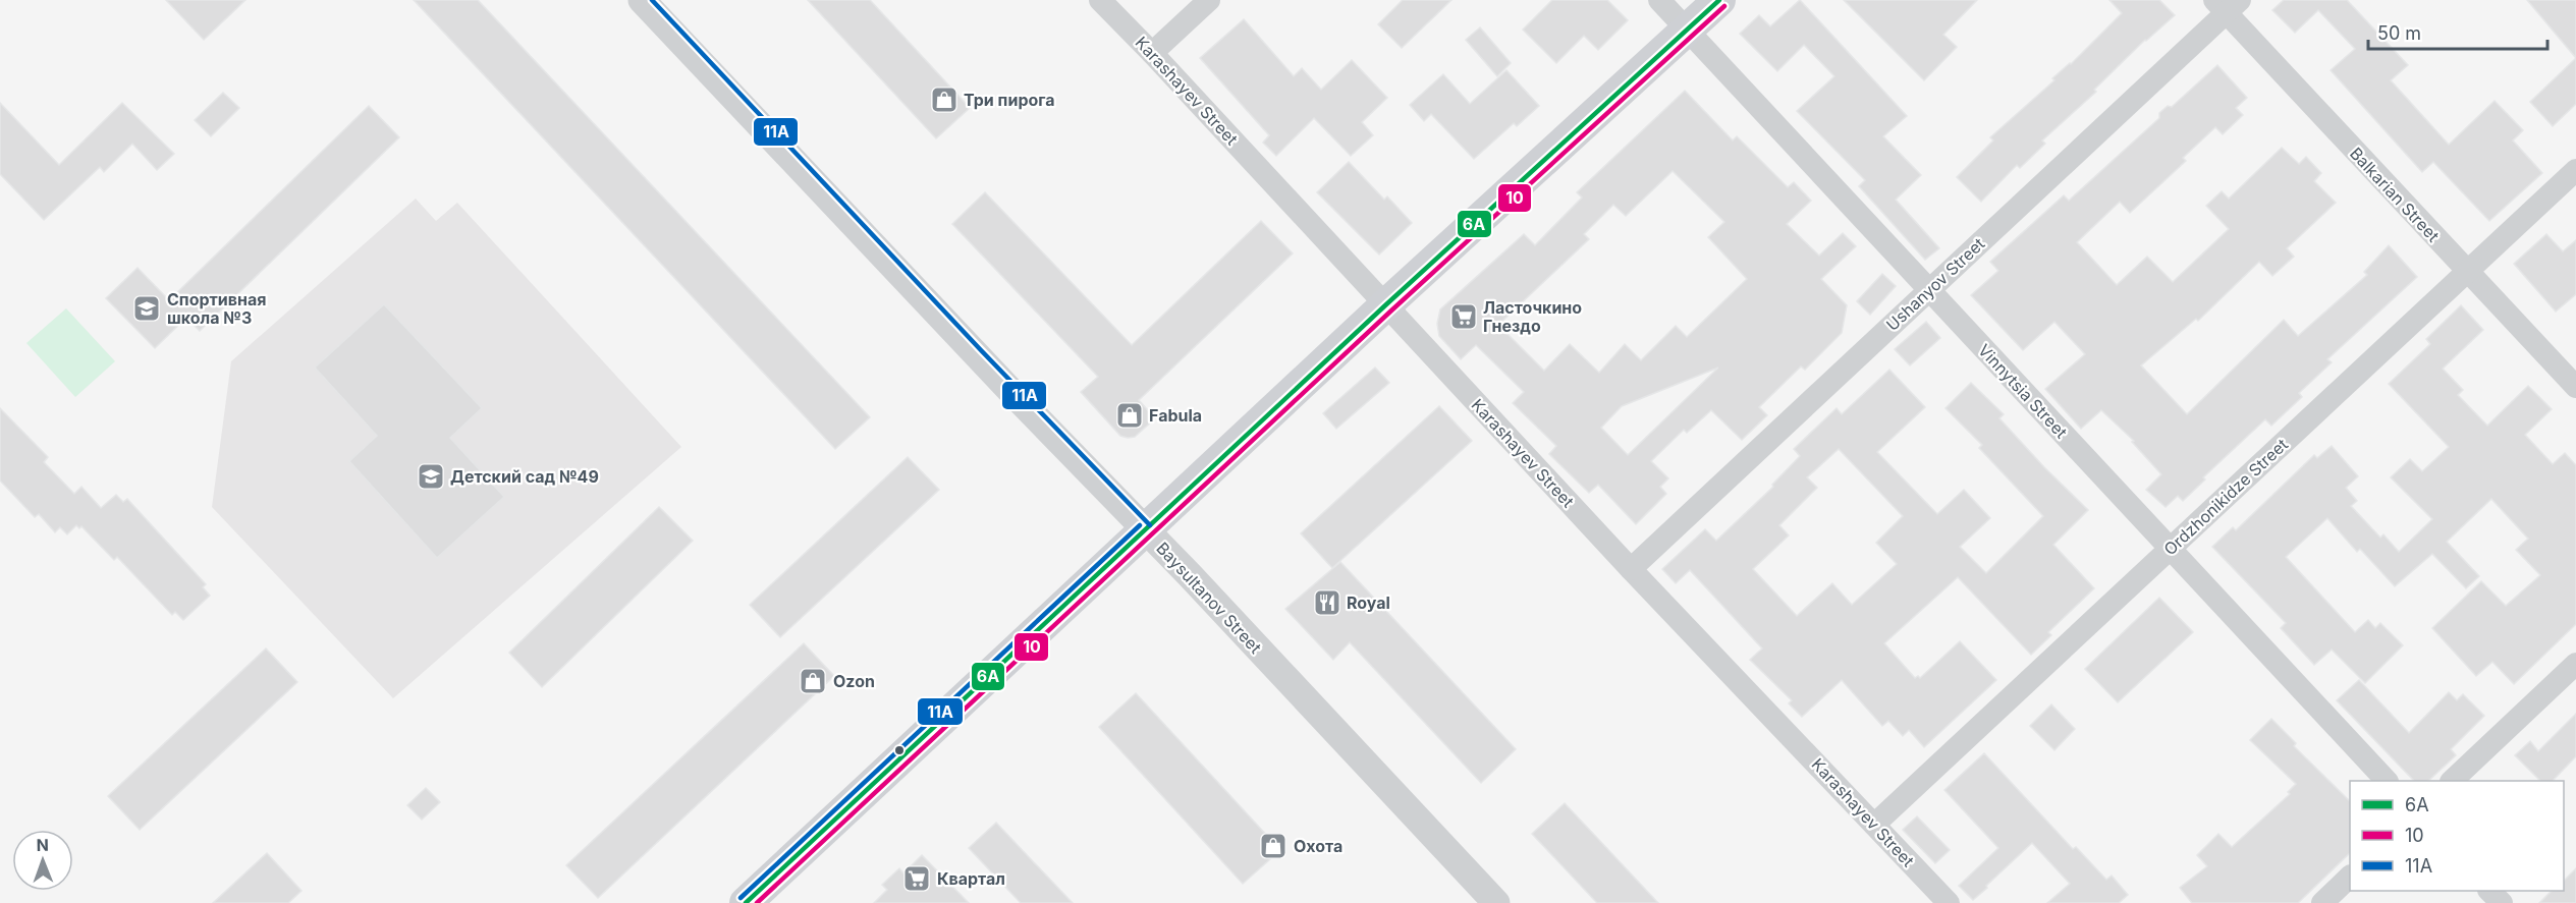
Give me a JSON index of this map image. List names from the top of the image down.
{
  "streets": {
    "street": [
      "Karashaуev Street",
      "Balkarian Street",
      "Ushanyov Street",
      "Vinnytsia Street",
      "Ordzhonikidze Street",
      "Baysultanov Street"
    ]
  },
  "crossings": [
    ["Karashaуev Street", "Ushanyov Street"],
    ["Karashaуev Street", "Ordzhonikidze Street"],
    ["Balkarian Street", "Ushanyov Street"],
    ["Balkarian Street", "Ordzhonikidze Street"],
    ["Ushanyov Street", "Vinnytsia Street"],
    ["Vinnytsia Street", "Ordzhonikidze Street"]
  ],
  "places": {
    "shop": [
      "Три пирога",
      "Fabula",
      "Ozon",
      "Охота"
    ],
    "school or university": ["Спортивная школа №3", "Детский сад №49"],
    "supermarket": ["Ласточкино Гнездо", "Квартал"],
    "restaurant": ["Royal"]
  },
  "lines": ["transit line 6А", "transit line 11А", "transit line 10"],
  "legend": ["6А", "10", "11А"],
  "scale_bar": "50 m",
  "north": "top"
}
